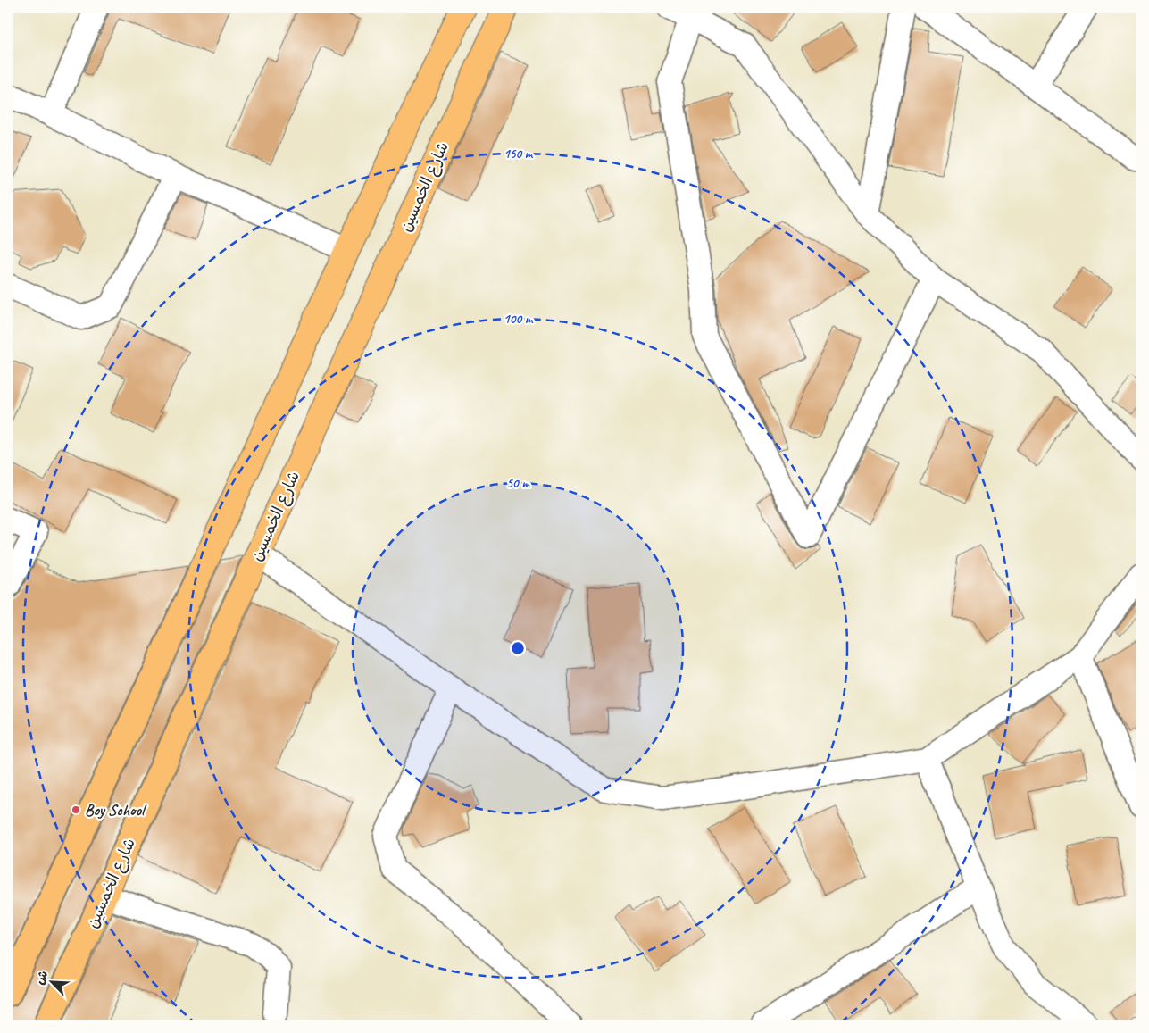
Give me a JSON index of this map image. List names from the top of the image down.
{
  "streets": {
    "main road": ["شارع الخمسين"]
  },
  "places": ["Boy School"],
  "north": "top left",
  "rings": ["150 m", "100 m", "50 m"]
}
